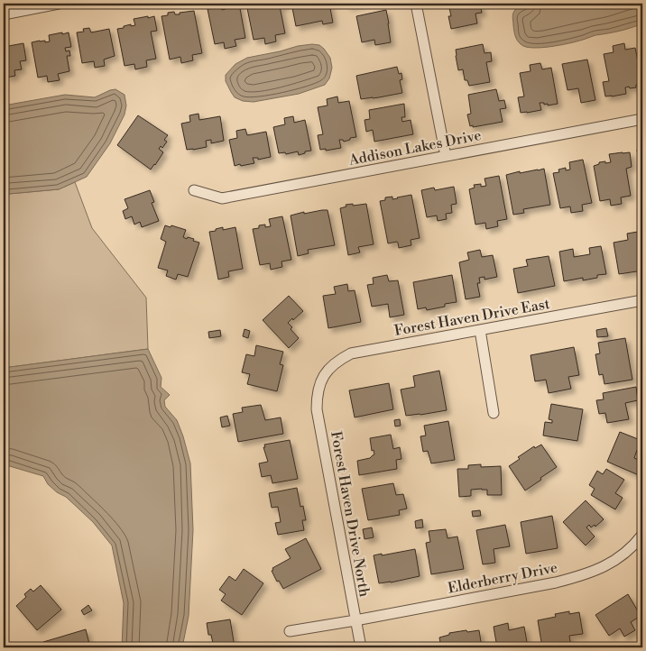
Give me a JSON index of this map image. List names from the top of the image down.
{
  "streets": {
    "street": [
      "Addison Lakes Drive",
      "Forest Haven Drive East",
      "Forest Haven Drive North",
      "Elderberry Drive"
    ]
  },
  "crossings": [
    ["Forest Haven Drive East", "Forest Haven Drive North"],
    ["Forest Haven Drive North", "Elderberry Drive"]
  ]
}
